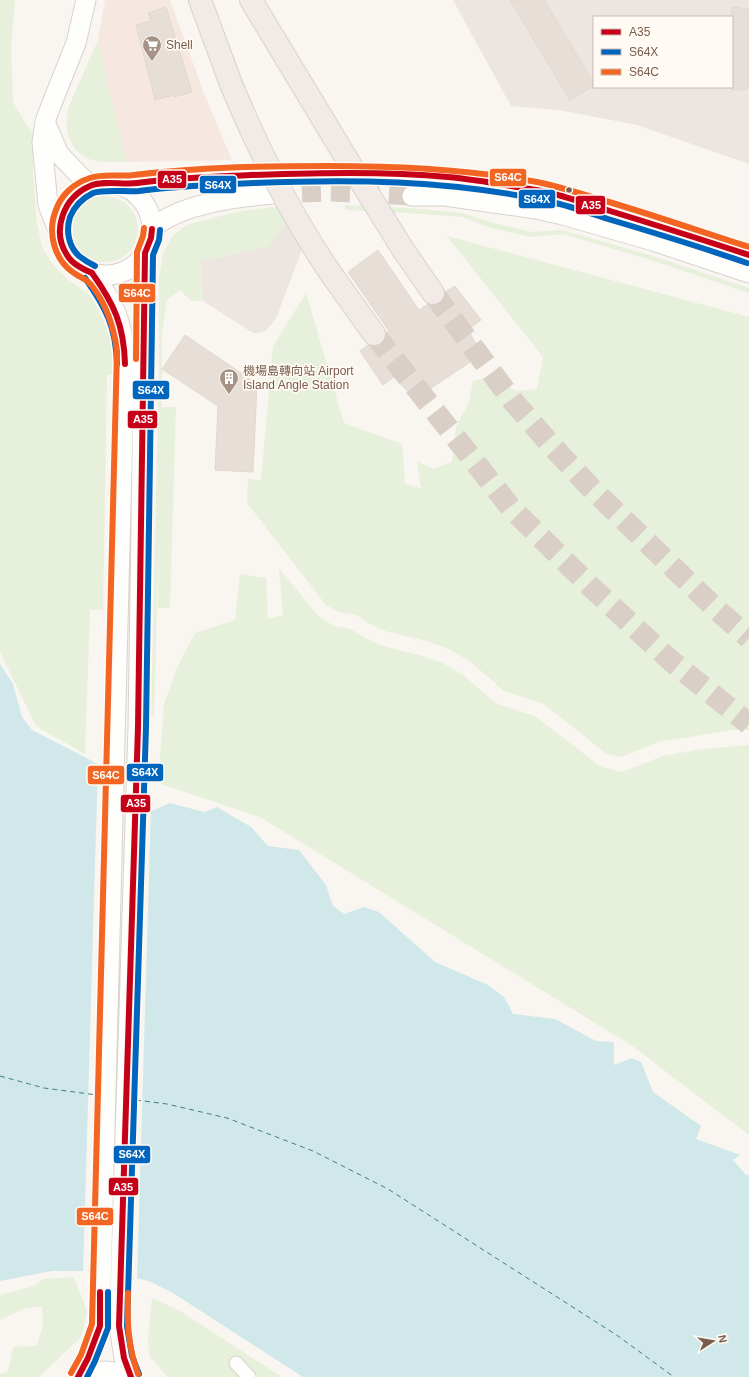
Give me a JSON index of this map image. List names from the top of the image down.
{
  "places": {
    "supermarket": ["Shell"],
    "building": ["機場島轉向站 Airport Island Angle Station"]
  },
  "lines": ["transit line S64C", "transit line A35", "transit line S64X"],
  "legend": ["A35", "S64X", "S64C"],
  "north": "right"
}
